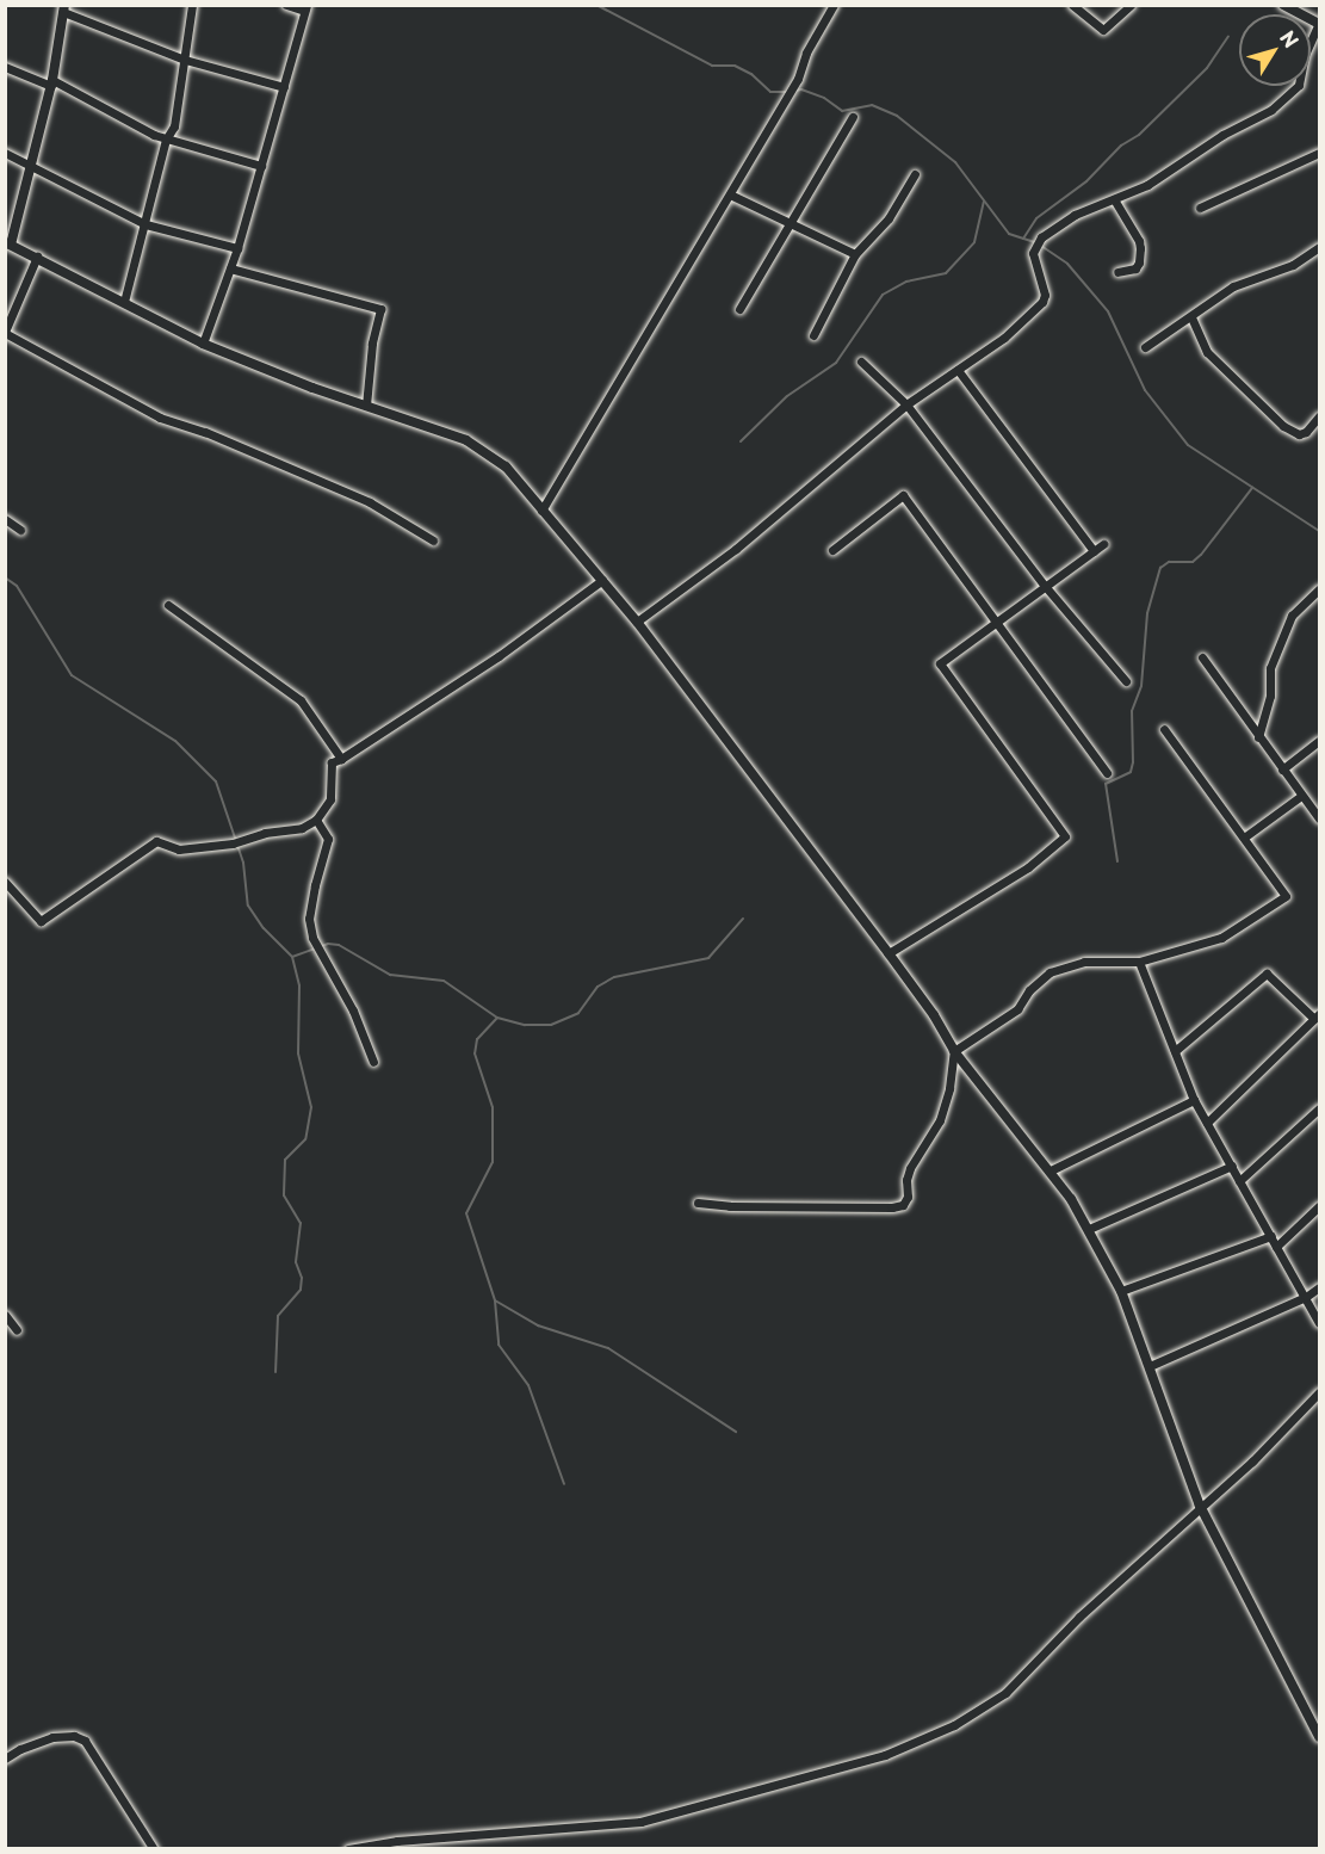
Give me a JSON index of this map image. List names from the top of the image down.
{
  "north": "top right"
}
